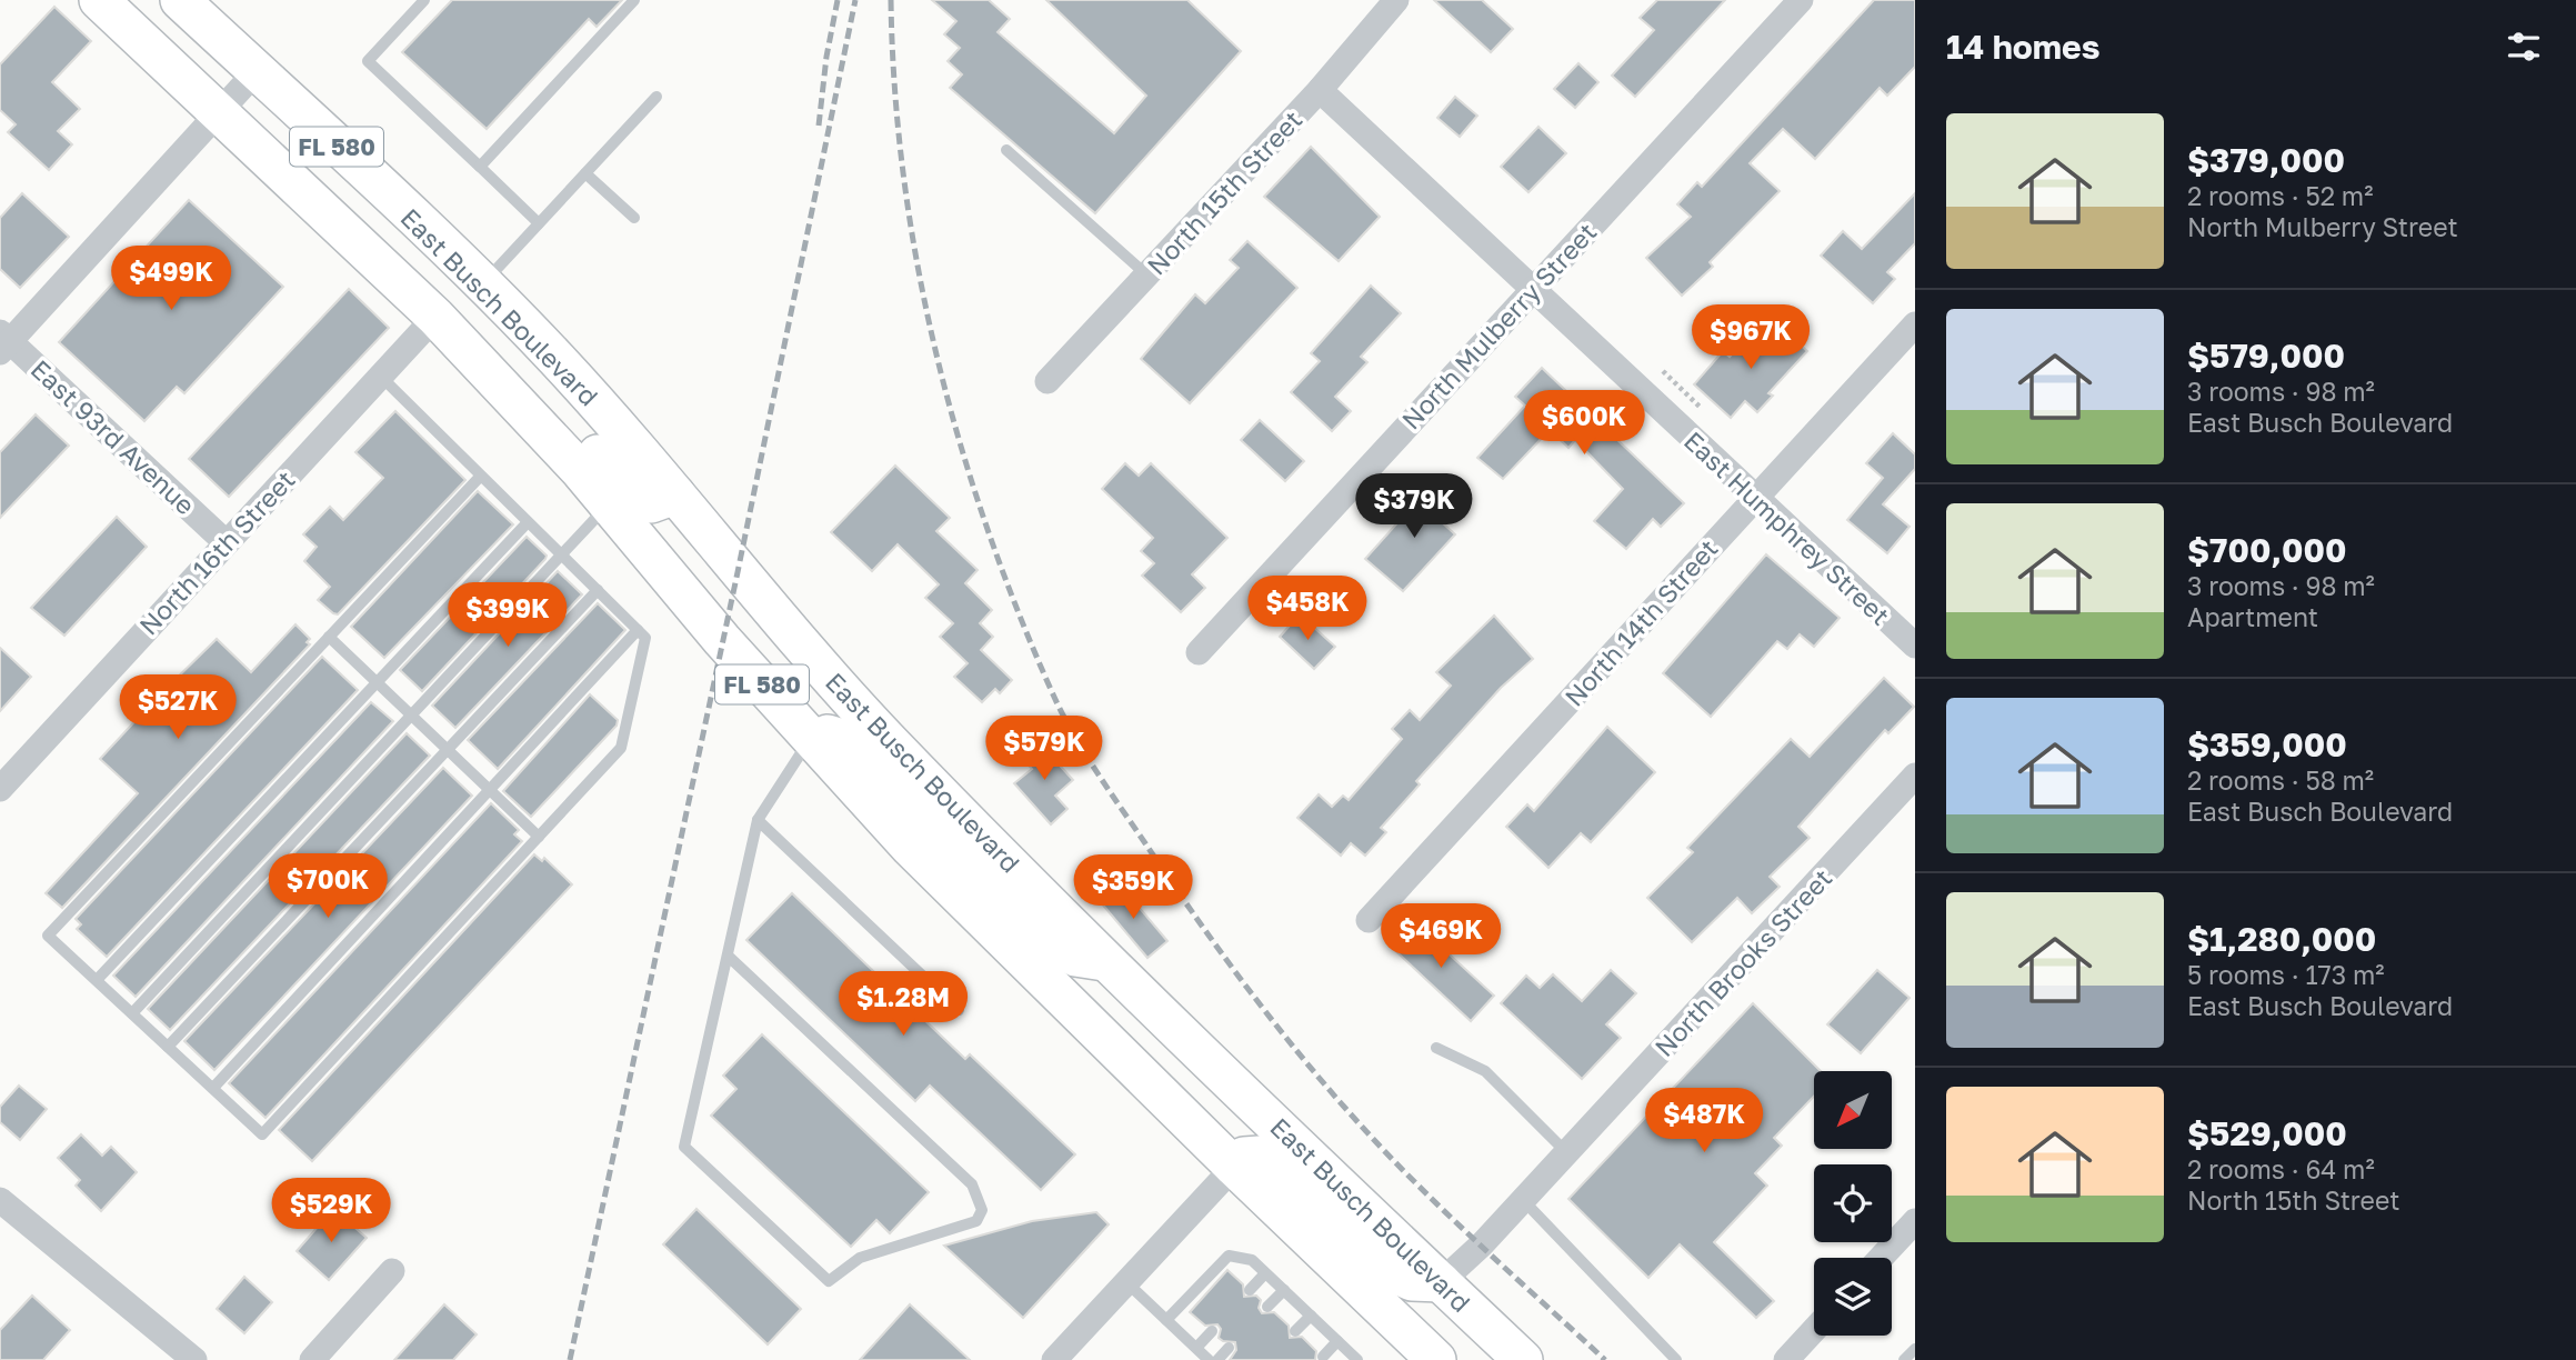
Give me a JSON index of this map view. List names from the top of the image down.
{
  "streets": {
    "main road": ["FL 580", "East Busch Boulevard"],
    "street": [
      "North 15th Street",
      "North Mulberry Street",
      "East 93rd Avenue",
      "East Humphrey Street",
      "North 16th Street",
      "North 14th Street",
      "North Brooks Street"
    ]
  },
  "crossings": [
    ["North 15th Street", "East Humphrey Street"],
    ["East Busch Boulevard", "North 16th Street"],
    ["East Busch Boulevard", "North Brooks Street"],
    ["North Mulberry Street", "East Humphrey Street"],
    ["East 93rd Avenue", "North 16th Street"],
    ["East Humphrey Street", "North 14th Street"]
  ],
  "north": "bottom left",
  "page": {
    "heading": "14 homes",
    "list": [
      {
        "name": "$379,000",
        "note": "2 rooms · 52 m² · North Mulberry Street"
      },
      {
        "name": "$579,000",
        "note": "3 rooms · 98 m² · East Busch Boulevard"
      },
      {
        "name": "$700,000",
        "note": "3 rooms · 98 m² · Apartment"
      },
      {
        "name": "$359,000",
        "note": "2 rooms · 58 m² · East Busch Boulevard"
      },
      {
        "name": "$1,280,000",
        "note": "5 rooms · 173 m² · East Busch Boulevard"
      },
      {
        "name": "$529,000",
        "note": "2 rooms · 64 m² · North 15th Street"
      }
    ],
    "price": [
      "$499K",
      "$967K",
      "$600K",
      "$379K",
      "$458K",
      "$399K",
      "$527K",
      "$579K",
      "$700K",
      "$359K",
      "$469K",
      "$1.28M",
      "$487K",
      "$529K"
    ]
  }
}
